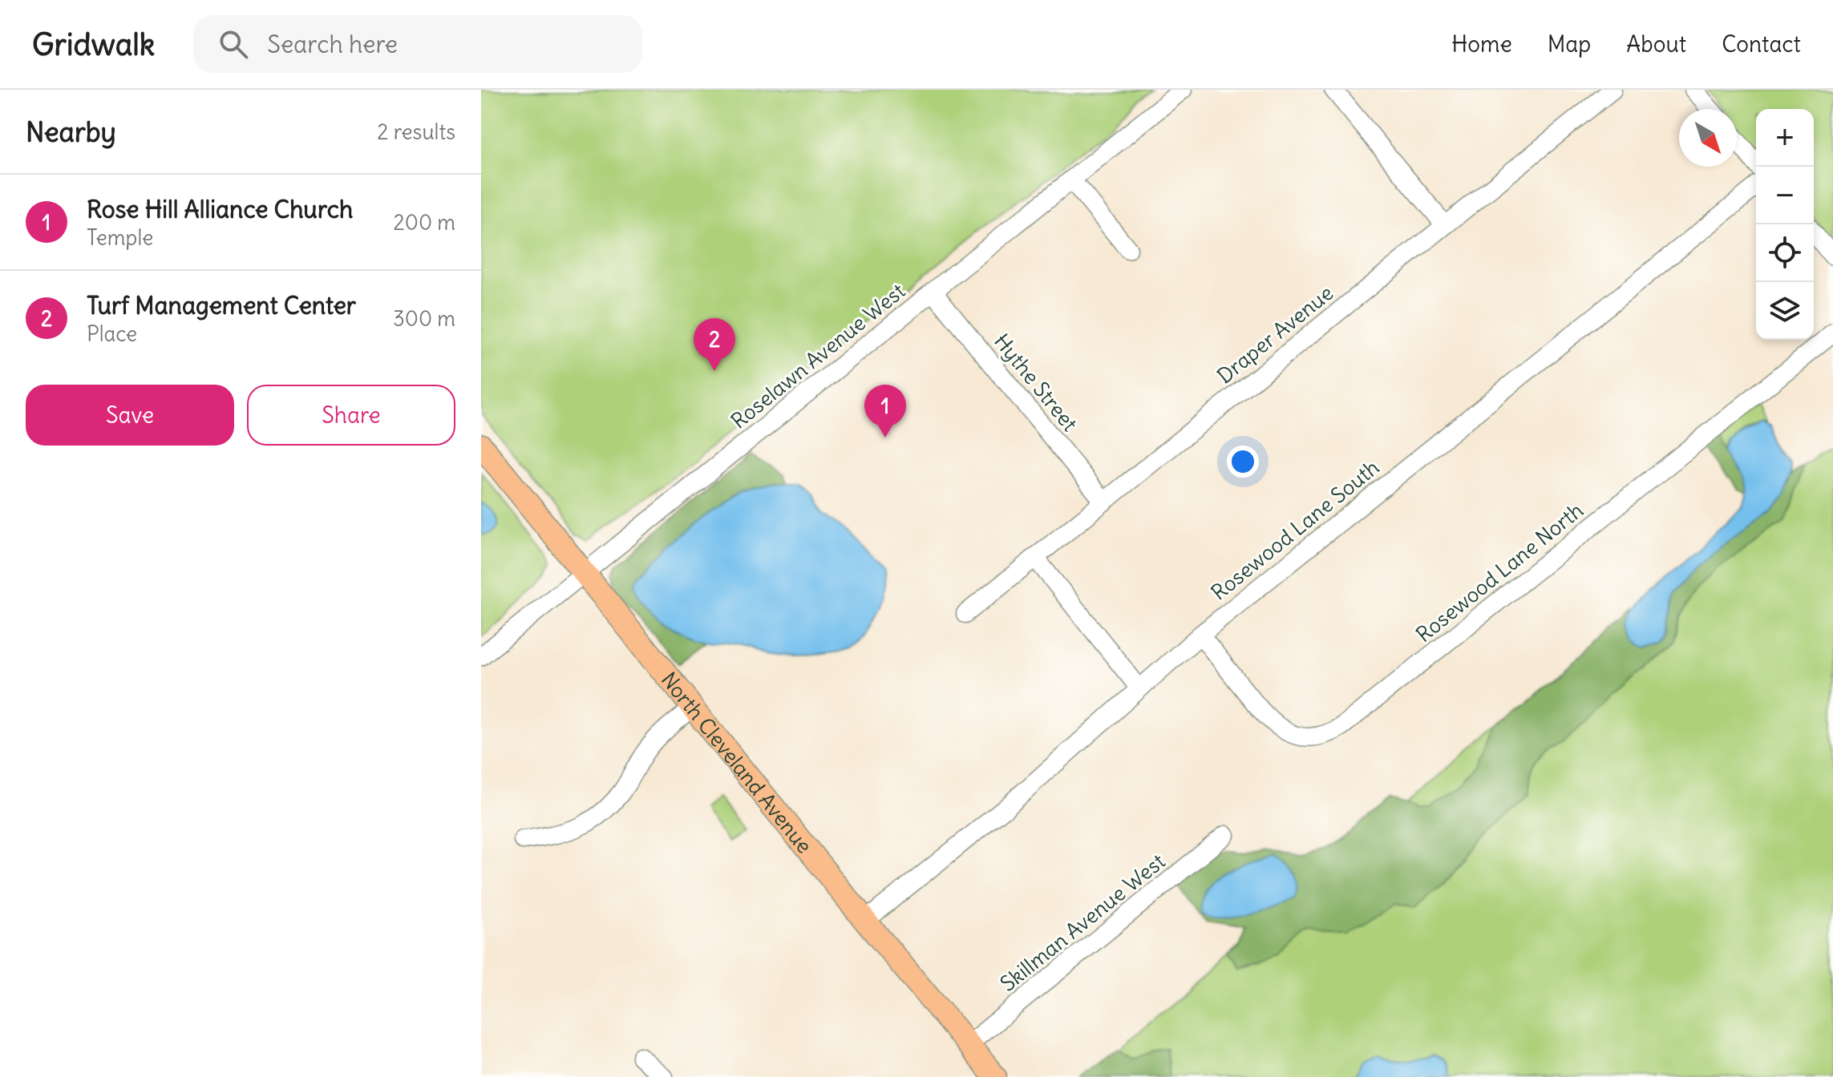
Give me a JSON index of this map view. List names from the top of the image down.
{
  "streets": {
    "main road": ["North Cleveland Avenue"],
    "street": [
      "Draper Avenue",
      "Roselawn Avenue West",
      "Hythe Street",
      "Rosewood Lane South",
      "Rosewood Lane North",
      "Skillman Avenue West"
    ]
  },
  "crossings": [
    ["Draper Avenue", "Hythe Street"],
    ["Roselawn Avenue West", "Hythe Street"],
    ["Roselawn Avenue West", "North Cleveland Avenue"],
    ["Rosewood Lane South", "Rosewood Lane North"],
    ["Rosewood Lane South", "North Cleveland Avenue"],
    ["North Cleveland Avenue", "Skillman Avenue West"]
  ],
  "north": "bottom right",
  "page": {
    "header": "Gridwalk",
    "search": "Search here",
    "nav": [
      "Home",
      "Map",
      "About",
      "Contact"
    ],
    "heading": ["Nearby", "2 results"],
    "map_buttons": ["+", "−"],
    "list": [
      {
        "mark": "1",
        "name": "Rose Hill Alliance Church",
        "note": "Temple",
        "value": "200 m"
      },
      {
        "mark": "2",
        "name": "Turf Management Center",
        "note": "Place",
        "value": "300 m"
      }
    ],
    "pins": ["2", "1"],
    "buttons": ["Save", "Share"]
  }
}
